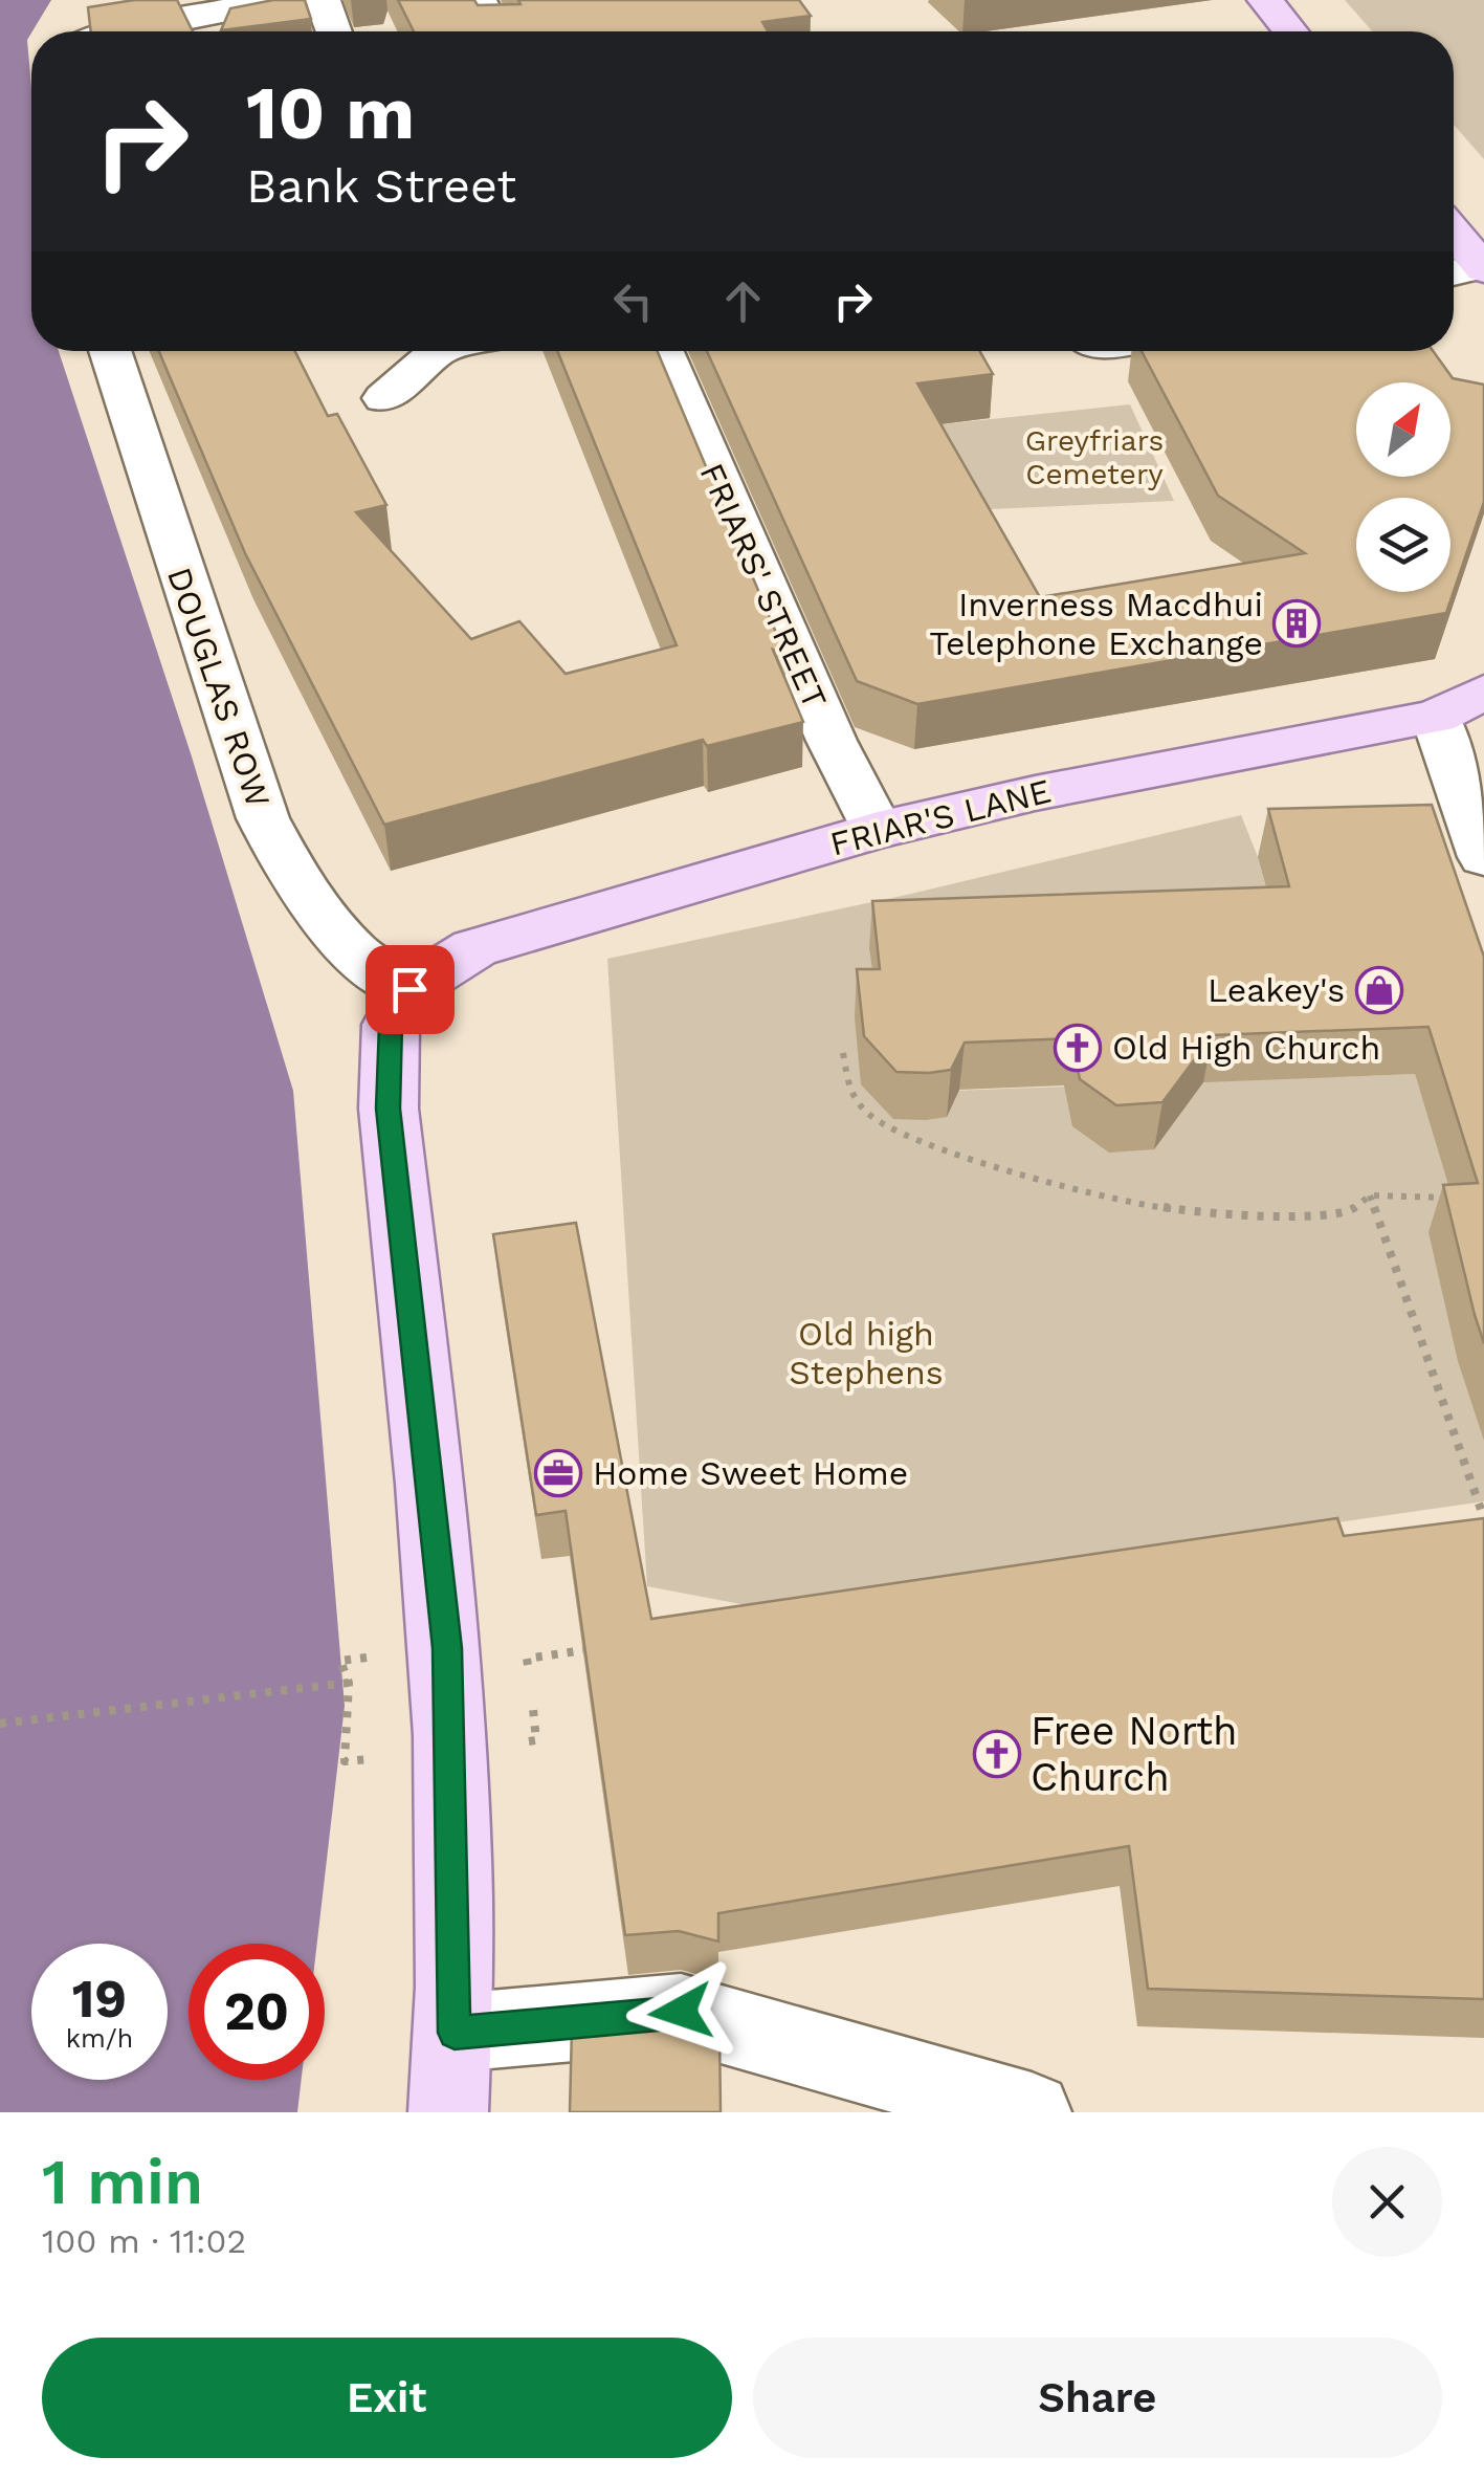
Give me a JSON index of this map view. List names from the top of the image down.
{
  "streets": {
    "main road": ["FRIAR'S LANE"],
    "street": ["FRIARS' STREET", "DOUGLAS ROW"]
  },
  "crossings": [
    ["FRIARS' STREET", "FRIAR'S LANE"],
    ["DOUGLAS ROW", "FRIAR'S LANE"]
  ],
  "parks": ["Greyfriars Cemetery", "Old high Stephens"],
  "places": {
    "building": ["Inverness Macdhui Telephone Exchange"],
    "shop": ["Leakey's"],
    "church": ["Old High Church", "Free North Church"],
    "office": ["Home Sweet Home"]
  },
  "north": "top right",
  "page": {
    "turn": ["10 m", "Bank Street"],
    "speed": "19 km/h",
    "limit": "20",
    "heading": ["1 min", "100 m · 11:02"],
    "buttons": ["Exit", "Share"]
  }
}
